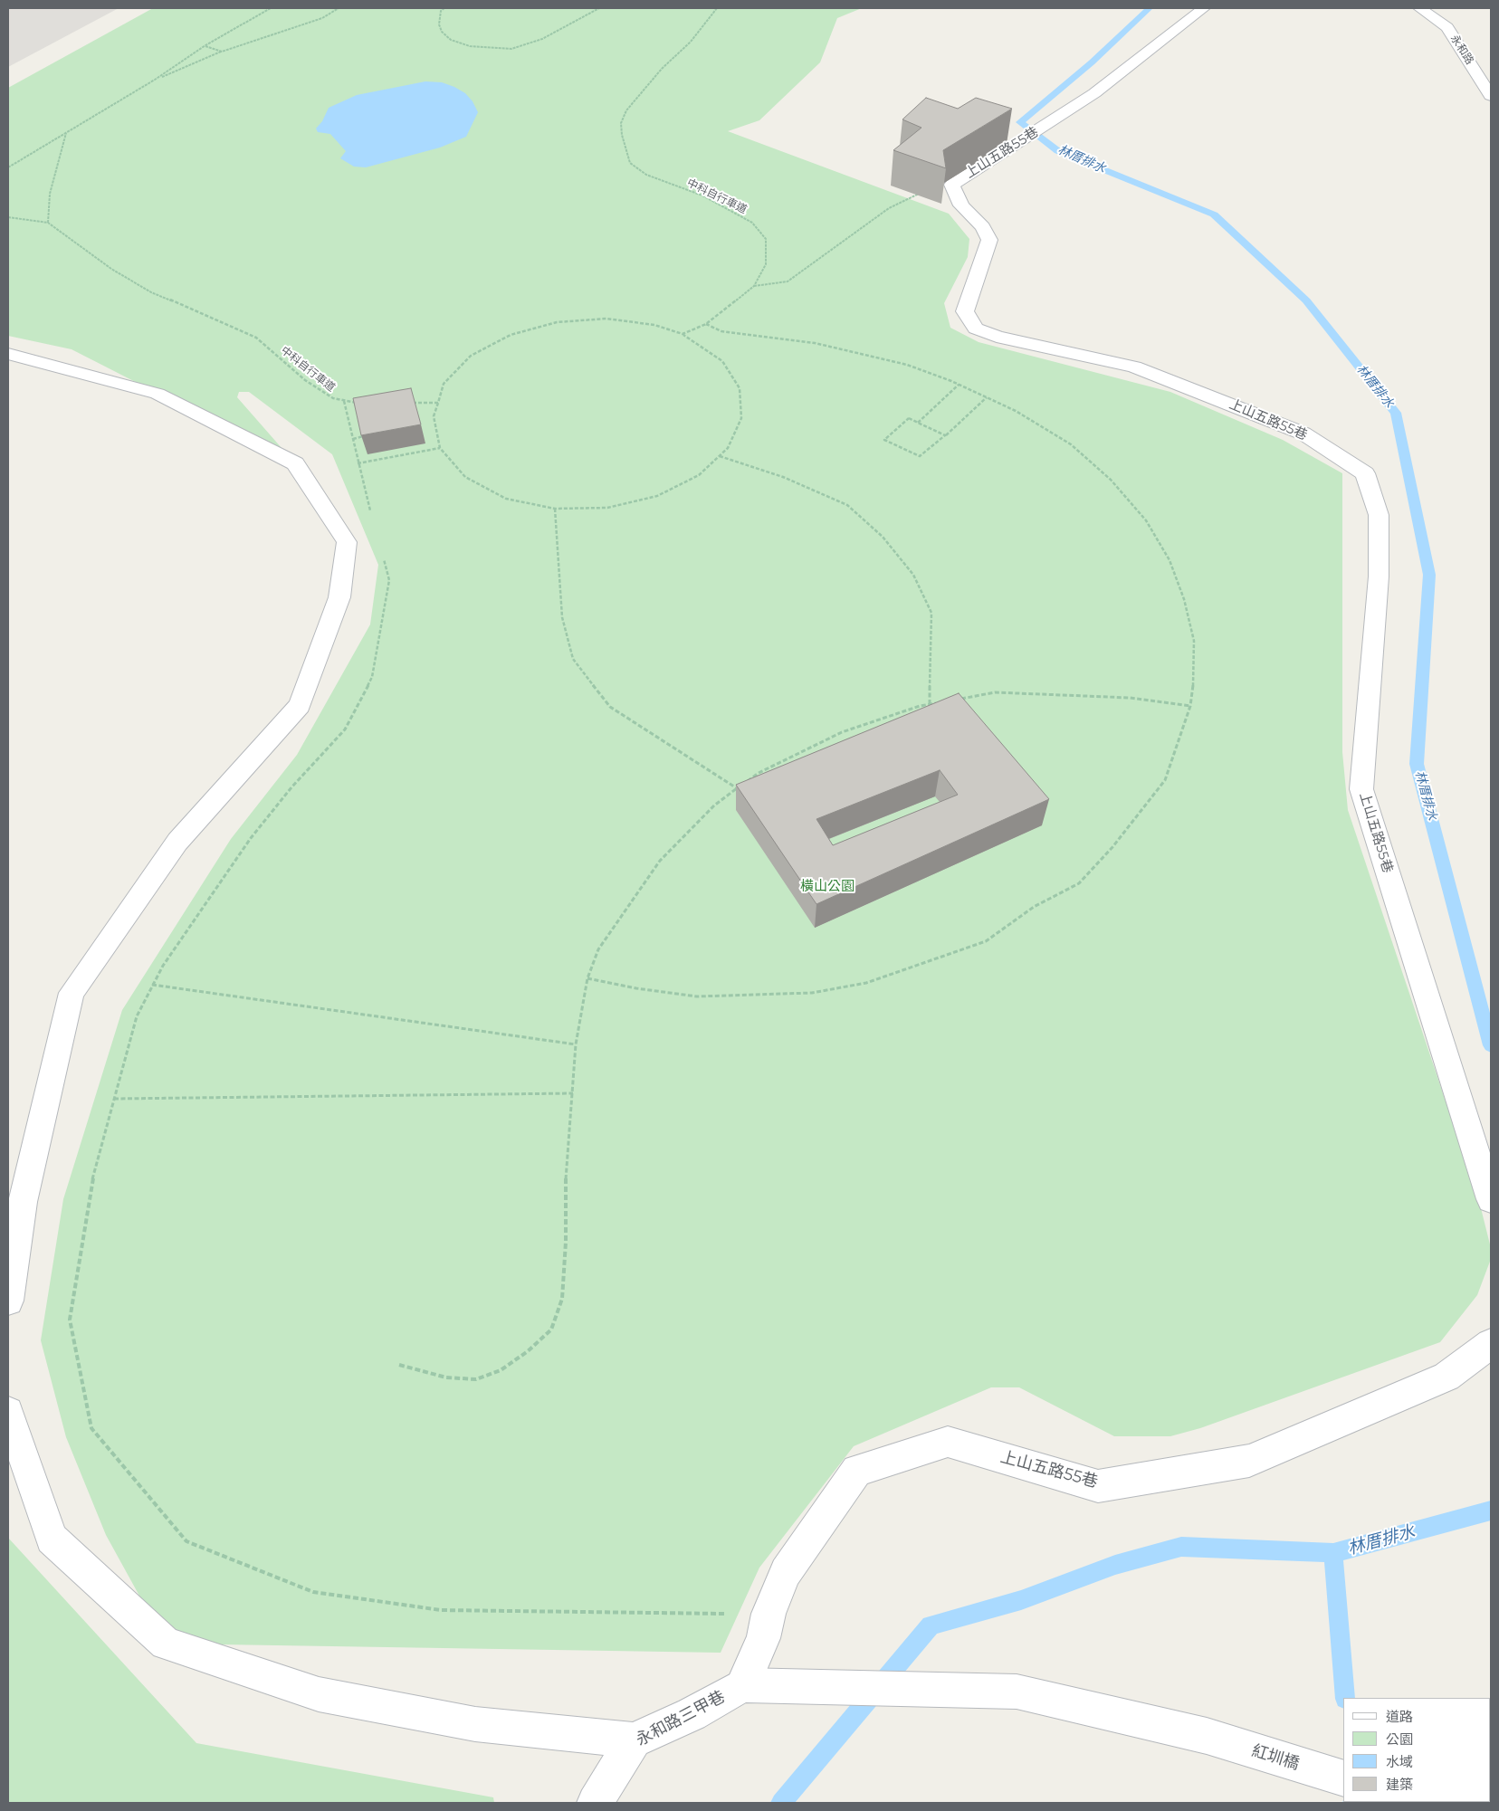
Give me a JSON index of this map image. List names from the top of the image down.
{
  "streets": {
    "street": [
      "永和路",
      "上山五路55巷",
      "永和路三甲巷",
      "紅圳橋"
    ],
    "path": ["中科自行車道"]
  },
  "crossings": [
    ["上山五路55巷", "永和路三甲巷"],
    ["上山五路55巷", "紅圳橋"],
    ["永和路三甲巷", "紅圳橋"]
  ],
  "water": ["林厝排水"],
  "parks": ["橫山公園"],
  "legend": [
    "道路",
    "公園",
    "水域",
    "建築"
  ]
}
